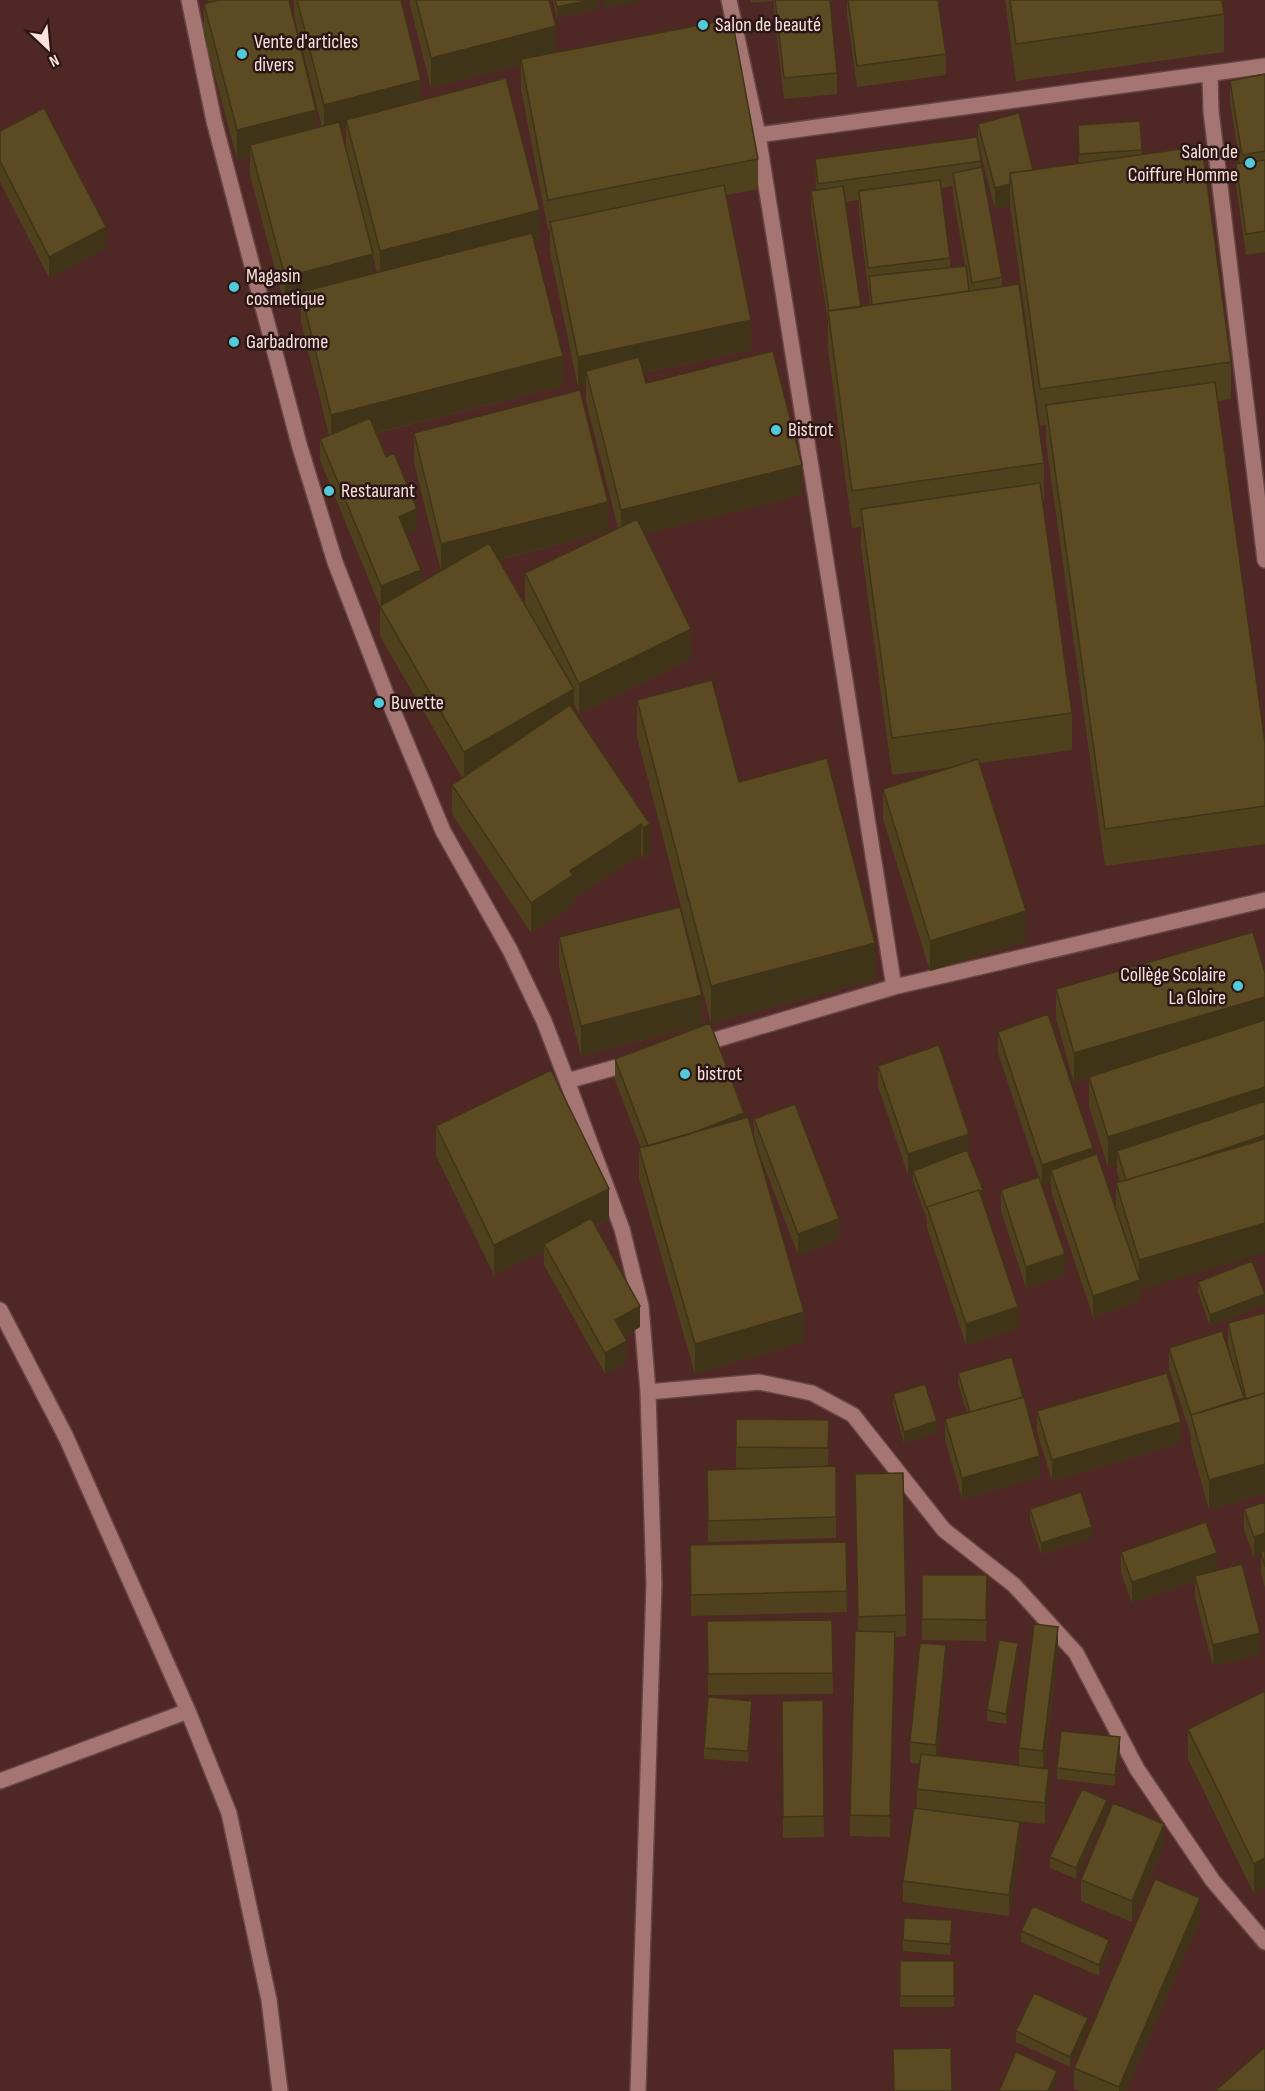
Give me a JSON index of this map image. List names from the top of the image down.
{
  "places": [
    "Salon de beauté",
    "Vente d'articles divers",
    "Salon de Coiffure Homme",
    "Magasin cosmetique",
    "Garbadrome",
    "Bistrot",
    "Restaurant",
    "Buvette",
    "Collège Scolaire La Gloire",
    "bistrot"
  ],
  "north": "bottom right"
}
